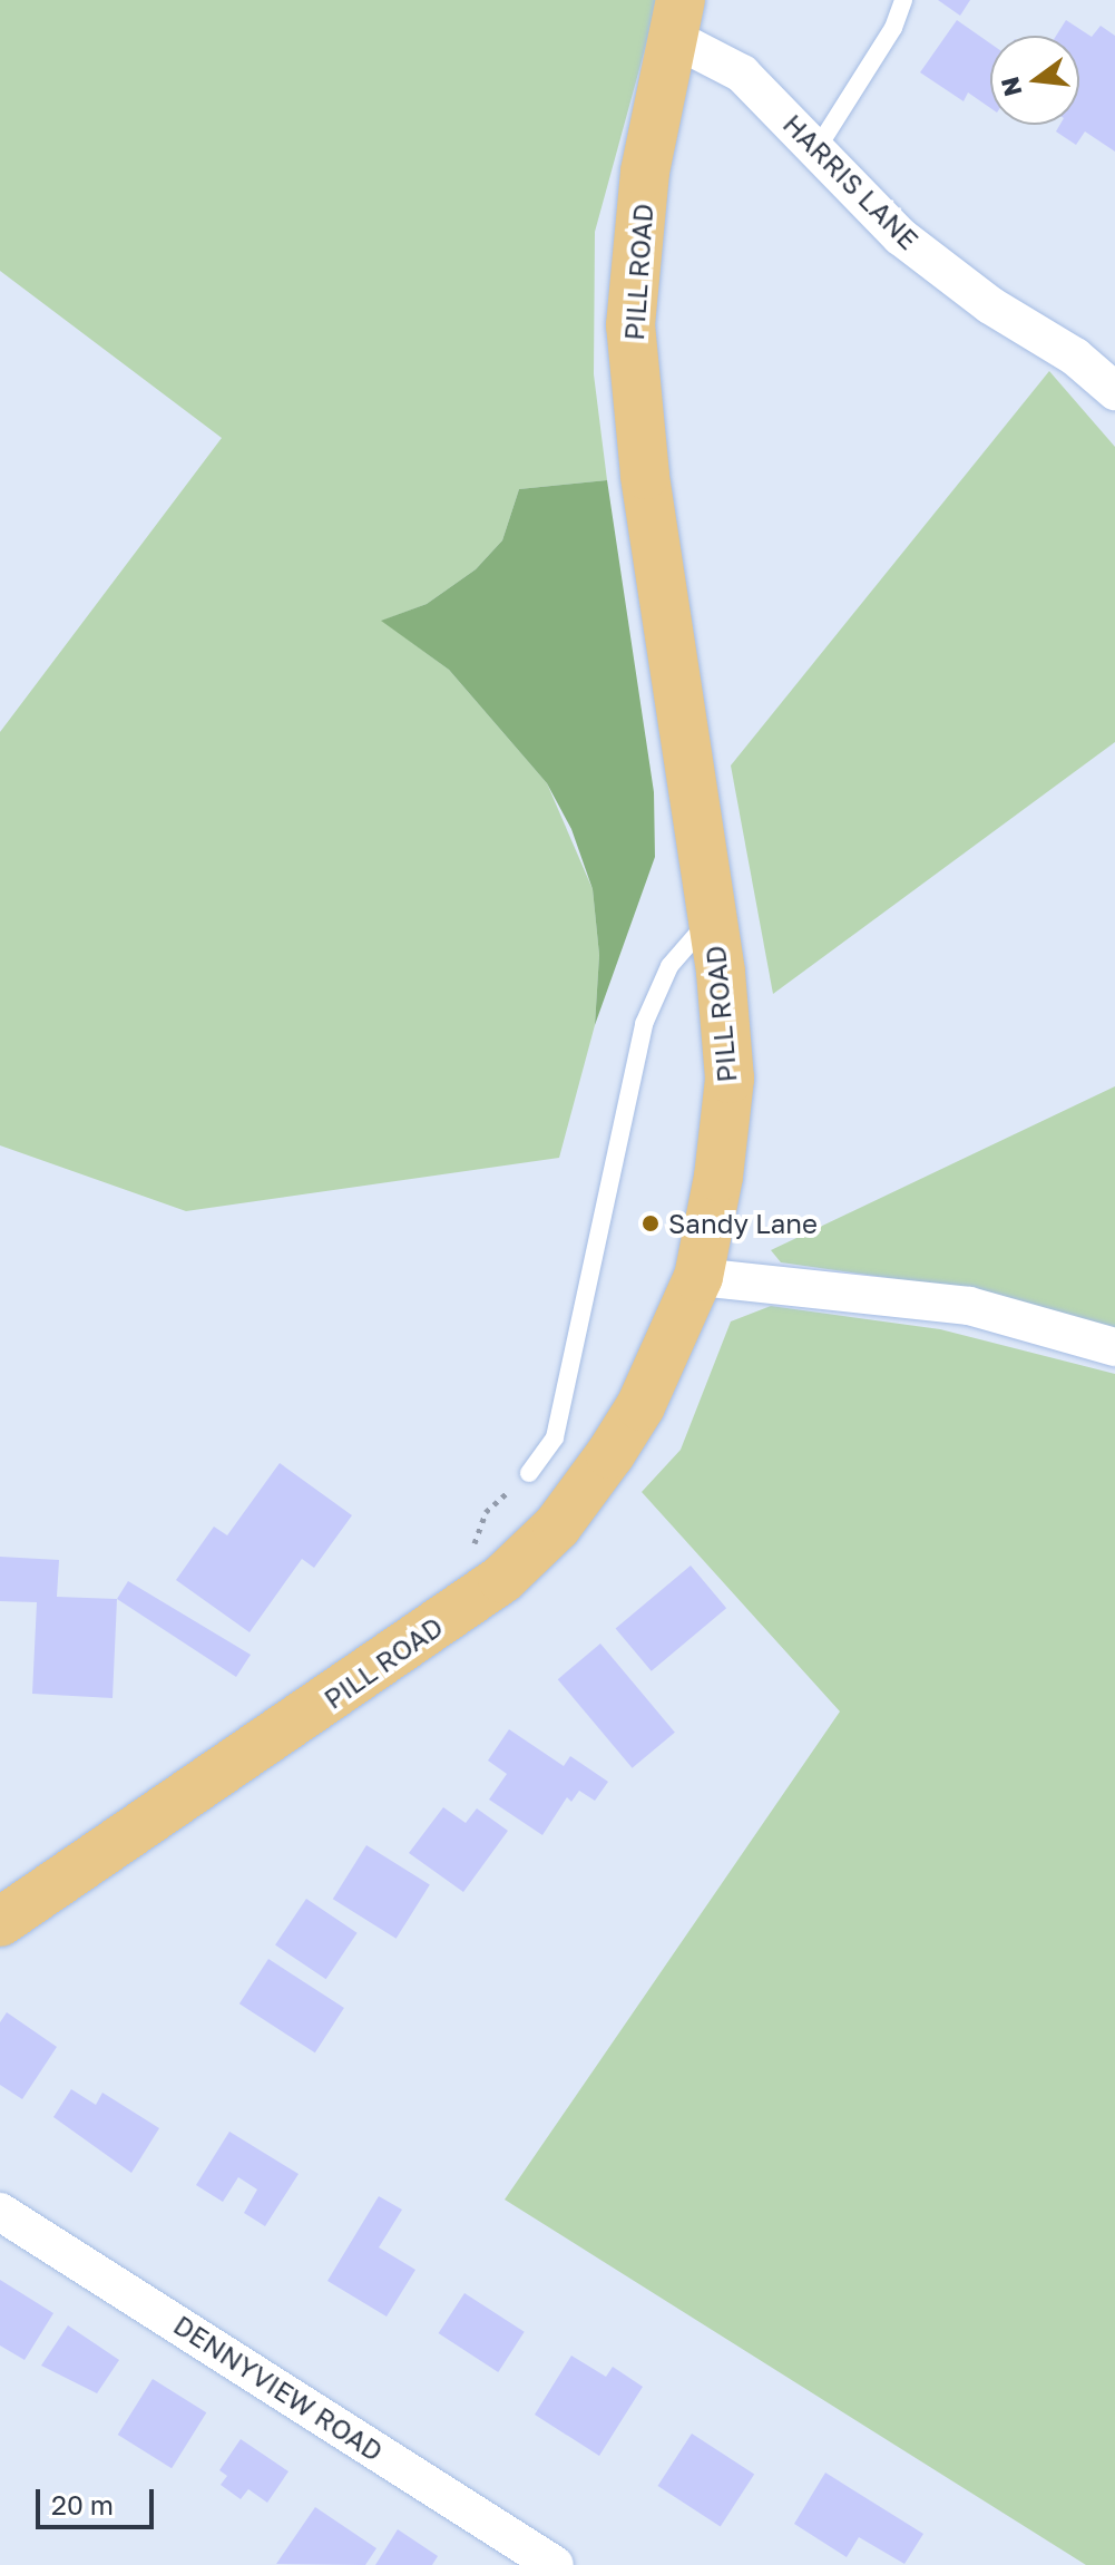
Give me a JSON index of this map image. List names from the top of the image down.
{
  "streets": {
    "main road": ["PILL ROAD"],
    "street": ["HARRIS LANE", "DENNYVIEW ROAD"]
  },
  "crossings": [
    ["HARRIS LANE", "PILL ROAD"]
  ],
  "places": ["Sandy Lane"],
  "scale_bar": "20 m",
  "north": "left"
}
